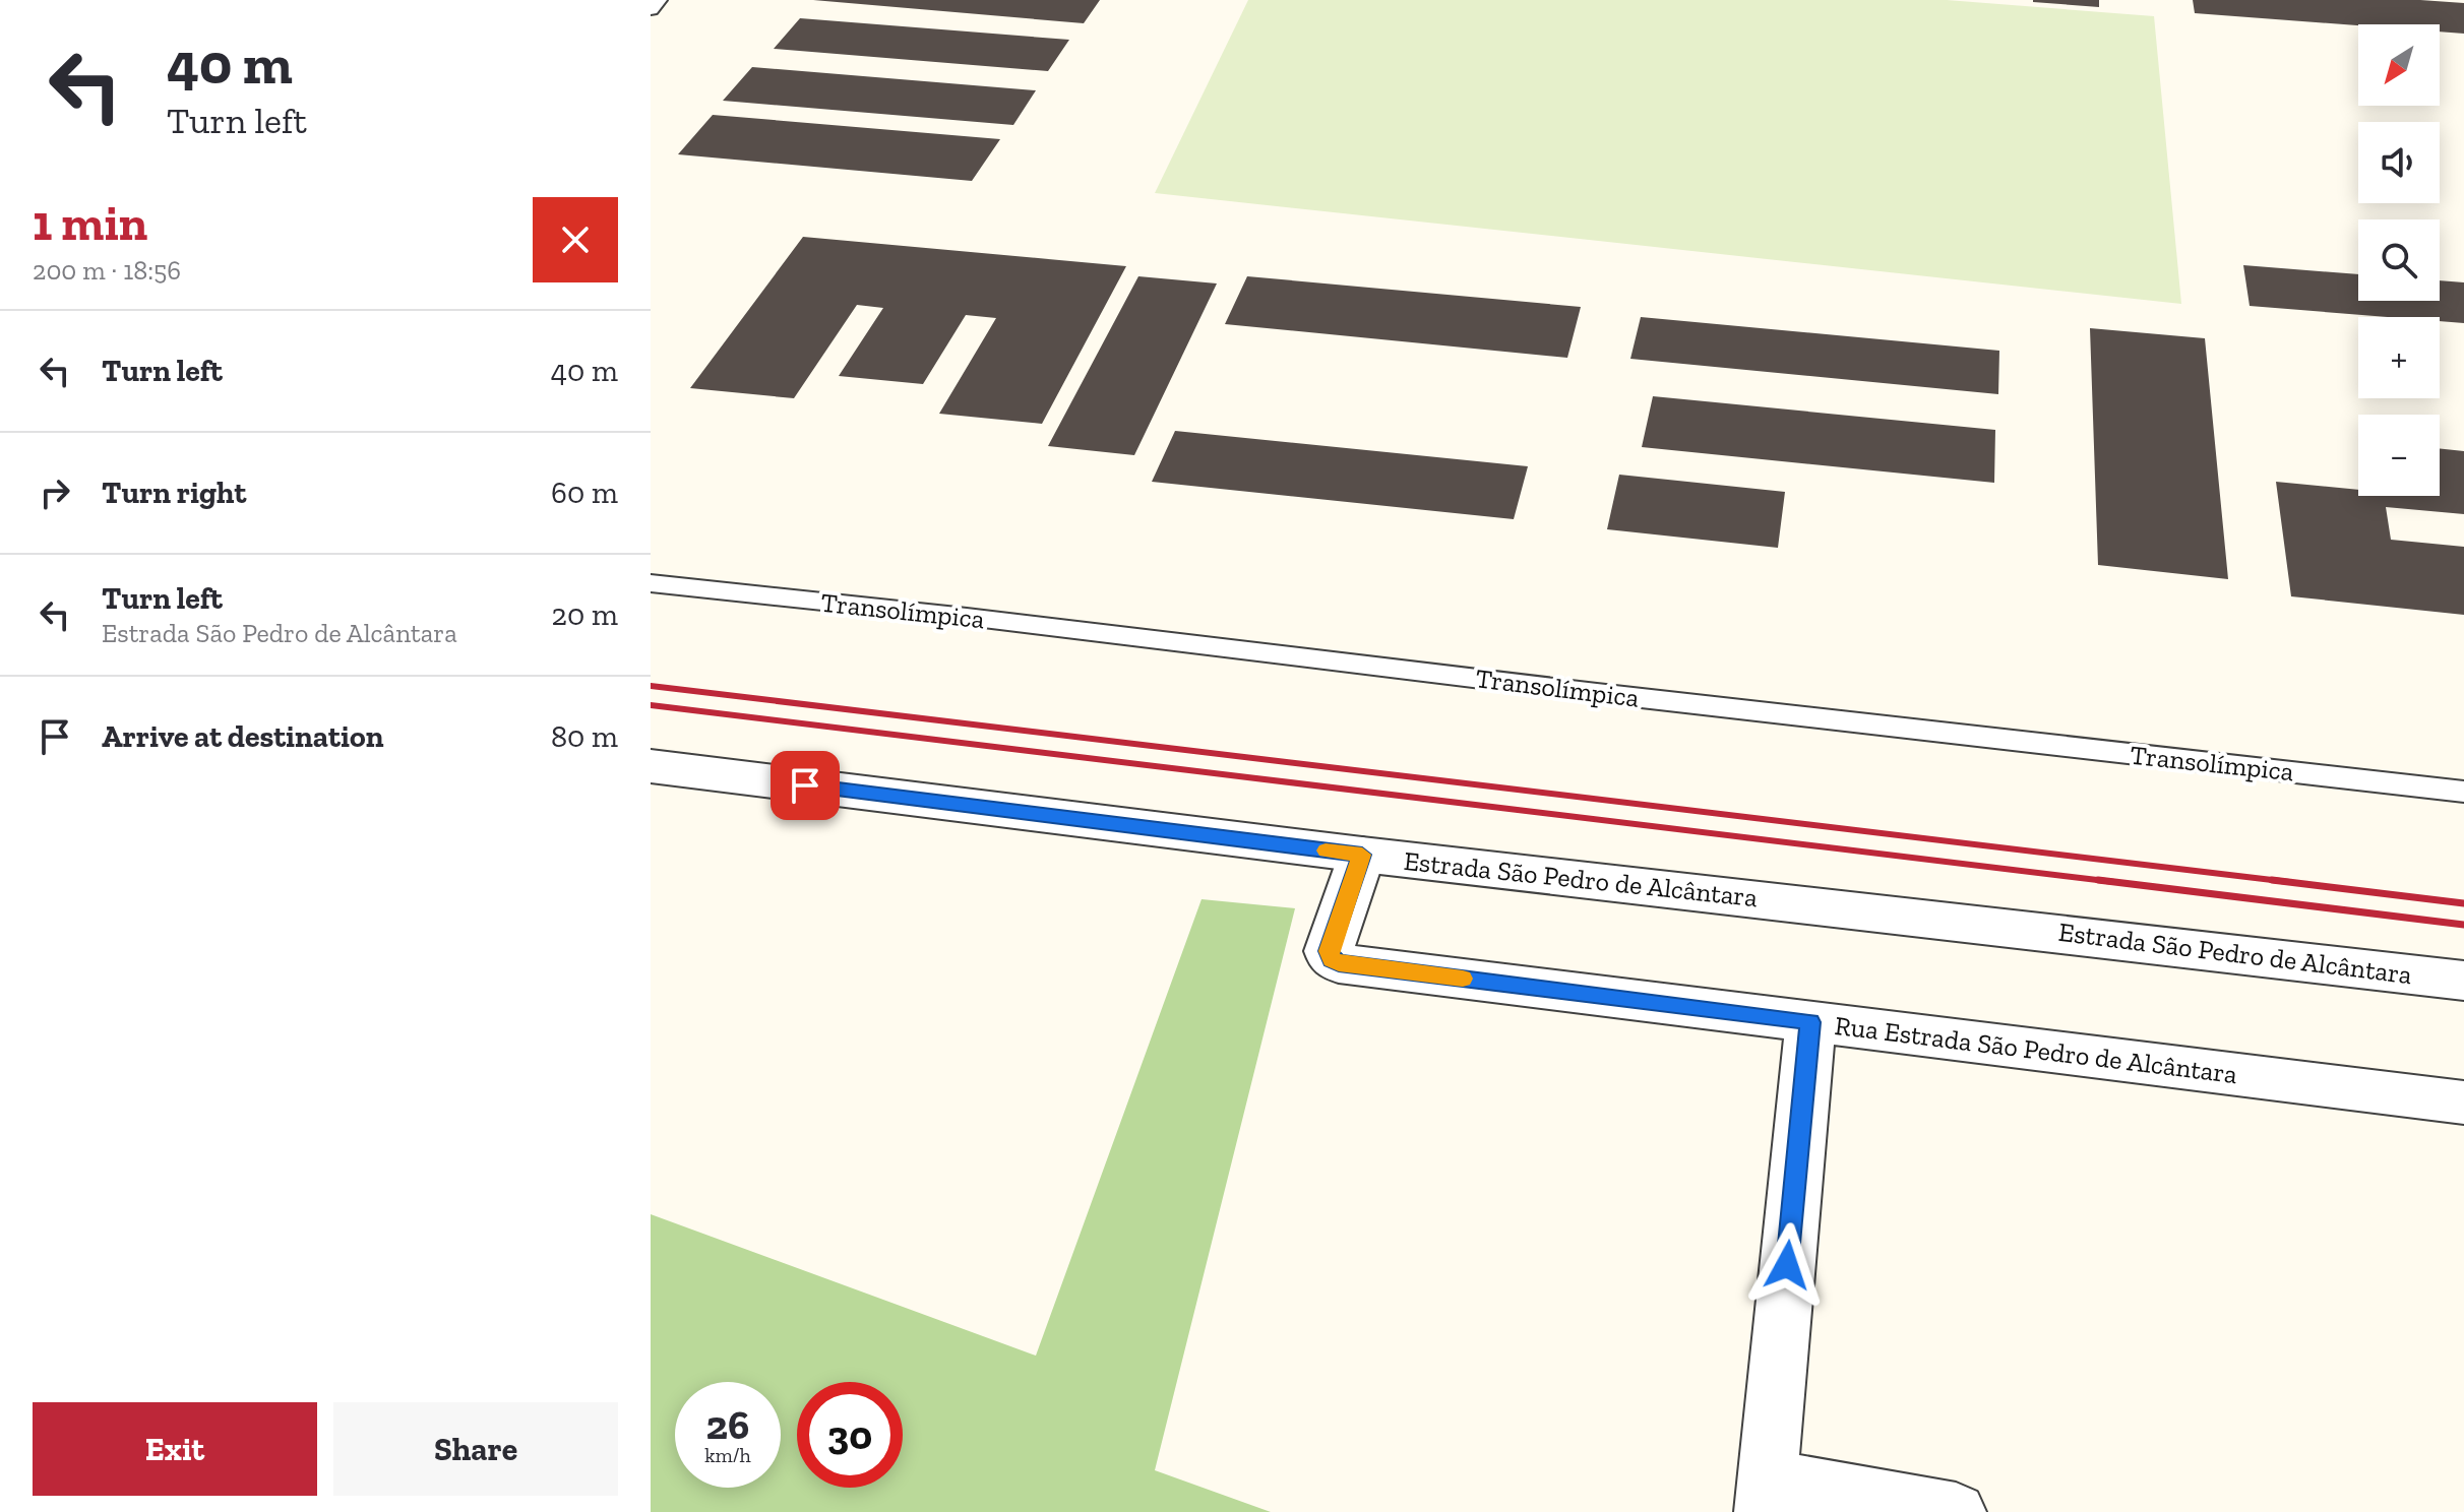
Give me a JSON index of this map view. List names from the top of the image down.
{
  "streets": {
    "street": ["Estrada São Pedro de Alcântara", "Rua Estrada São Pedro de Alcântara"],
    "lane": ["Transolímpica"]
  },
  "crossings": [
    ["Estrada São Pedro de Alcântara", "Rua Estrada São Pedro de Alcântara"]
  ],
  "north": "bottom left",
  "page": {
    "turn": ["40 m", "Turn left"],
    "map_buttons": ["+", "−"],
    "heading": ["1 min", "200 m · 18:56"],
    "list": [
      {
        "name": "Turn left",
        "value": "40 m"
      },
      {
        "name": "Turn right",
        "value": "60 m"
      },
      {
        "name": "Turn left",
        "note": "Estrada São Pedro de Alcântara",
        "value": "20 m"
      },
      {
        "name": "Arrive at destination",
        "value": "80 m"
      }
    ],
    "speed": "26 km/h",
    "limit": "30",
    "buttons": ["Exit", "Share"]
  }
}
